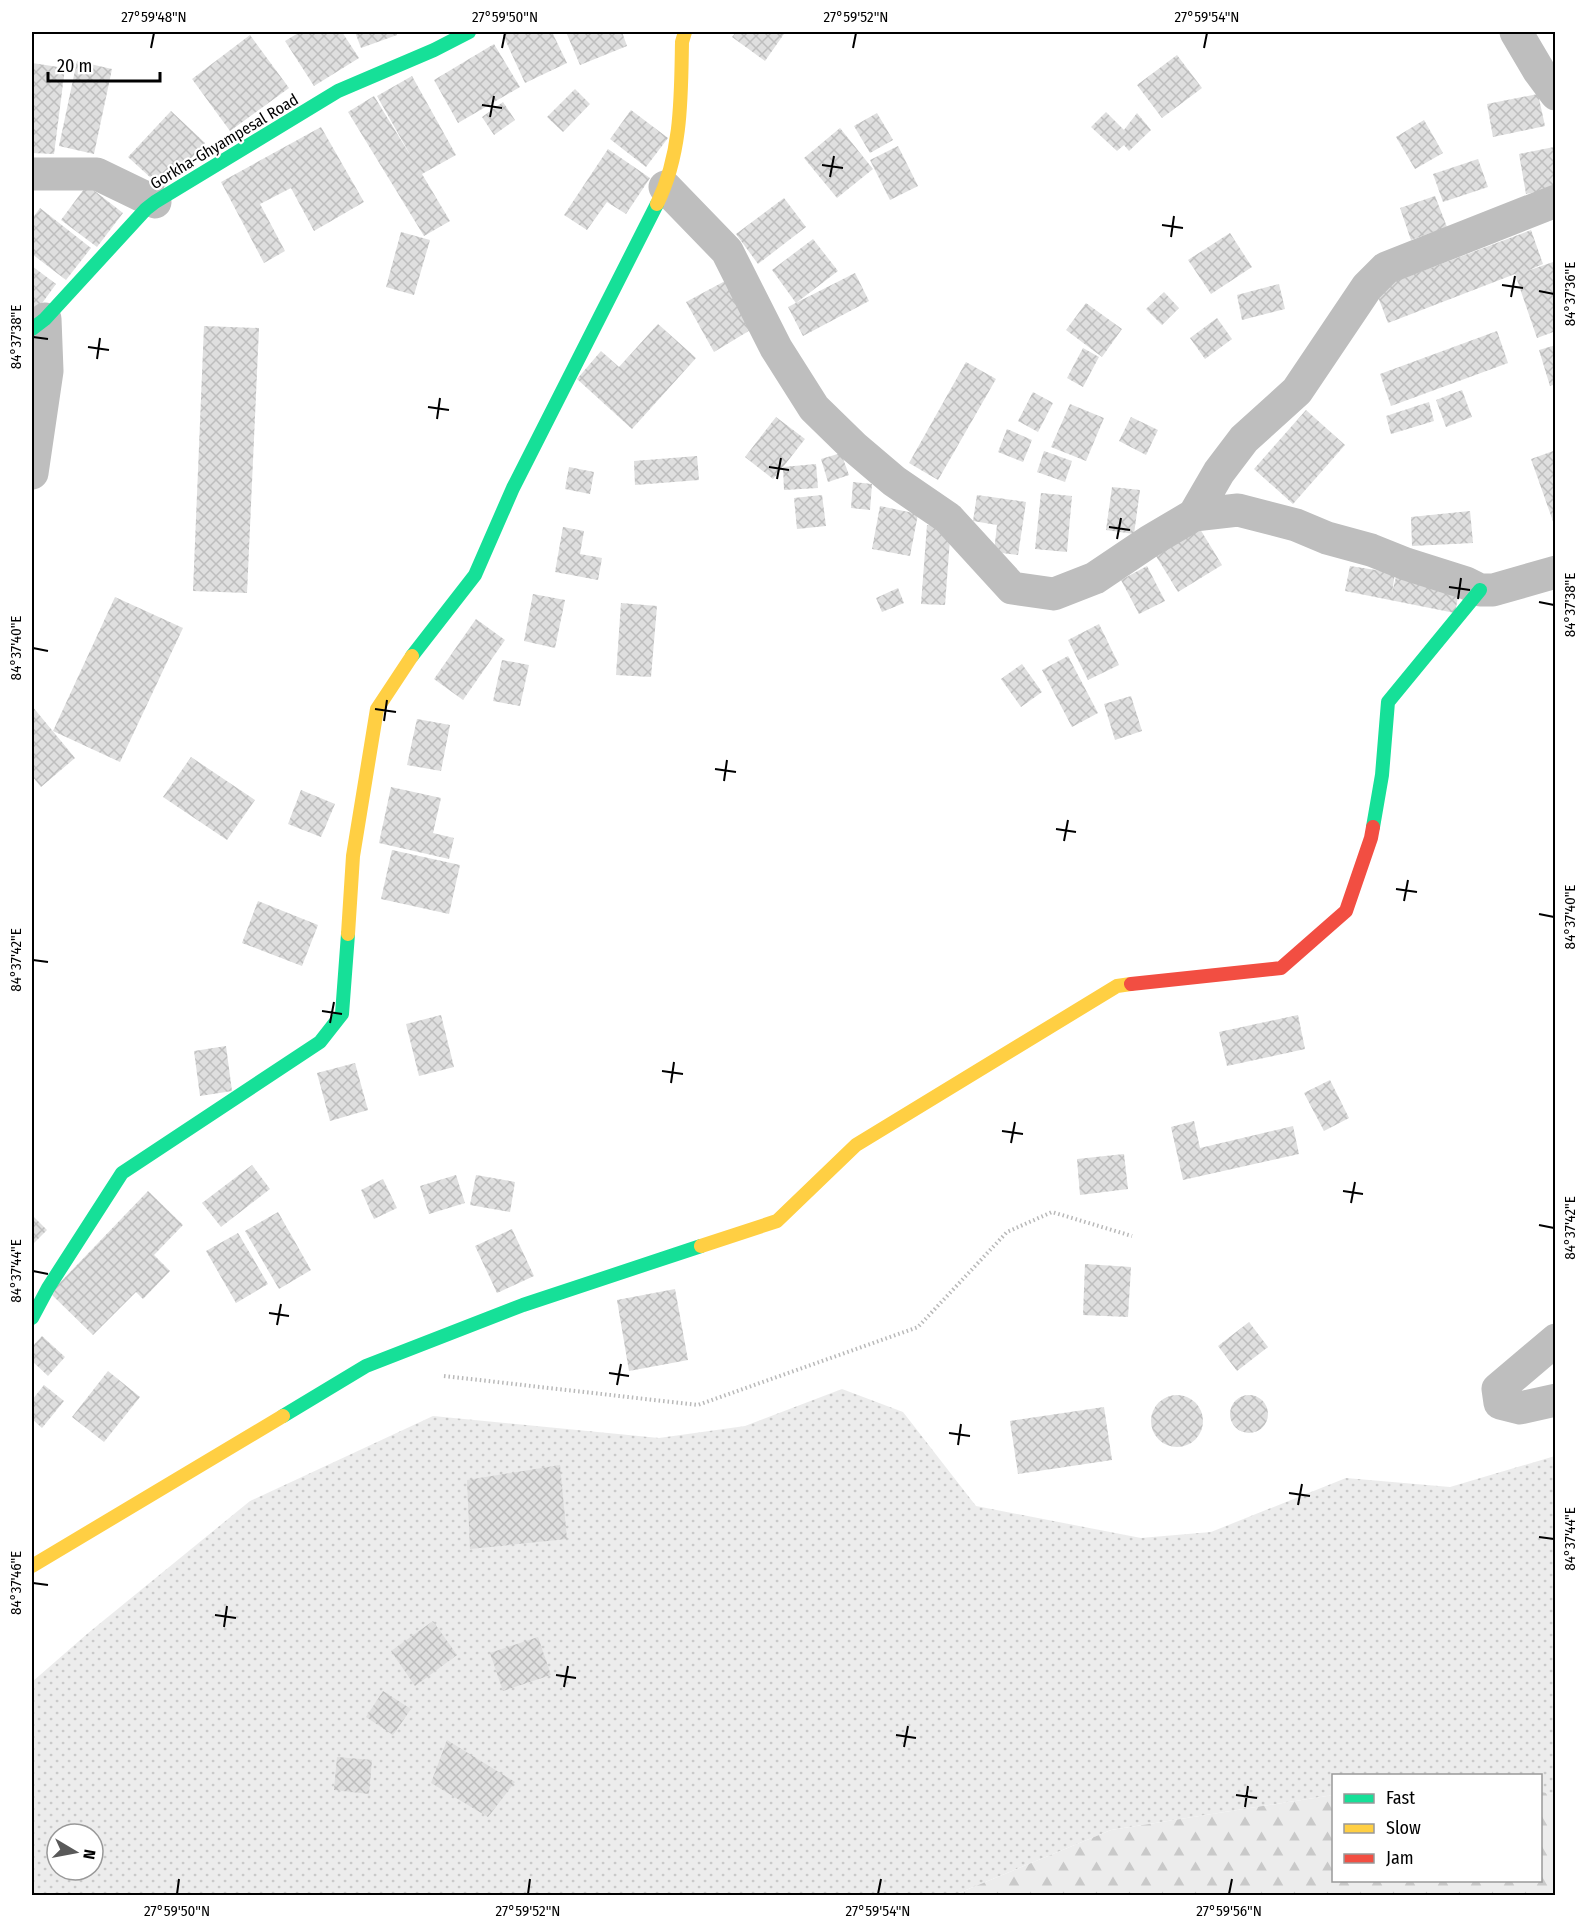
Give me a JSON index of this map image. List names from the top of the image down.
{
  "streets": {
    "street": ["Gorkha-Ghyampesal Road"]
  },
  "legend": ["Fast", "Slow", "Jam"],
  "scale_bar": "20 m",
  "north": "right",
  "coordinates": [
    "27°59'48\"N",
    "27°59'50\"N",
    "27°59'52\"N",
    "27°59'54\"N",
    "84°37'36\"E",
    "84°37'38\"E",
    "84°37'40\"E",
    "84°37'42\"E",
    "84°37'44\"E",
    "84°37'46\"E",
    "27°59'56\"N"
  ]
}
